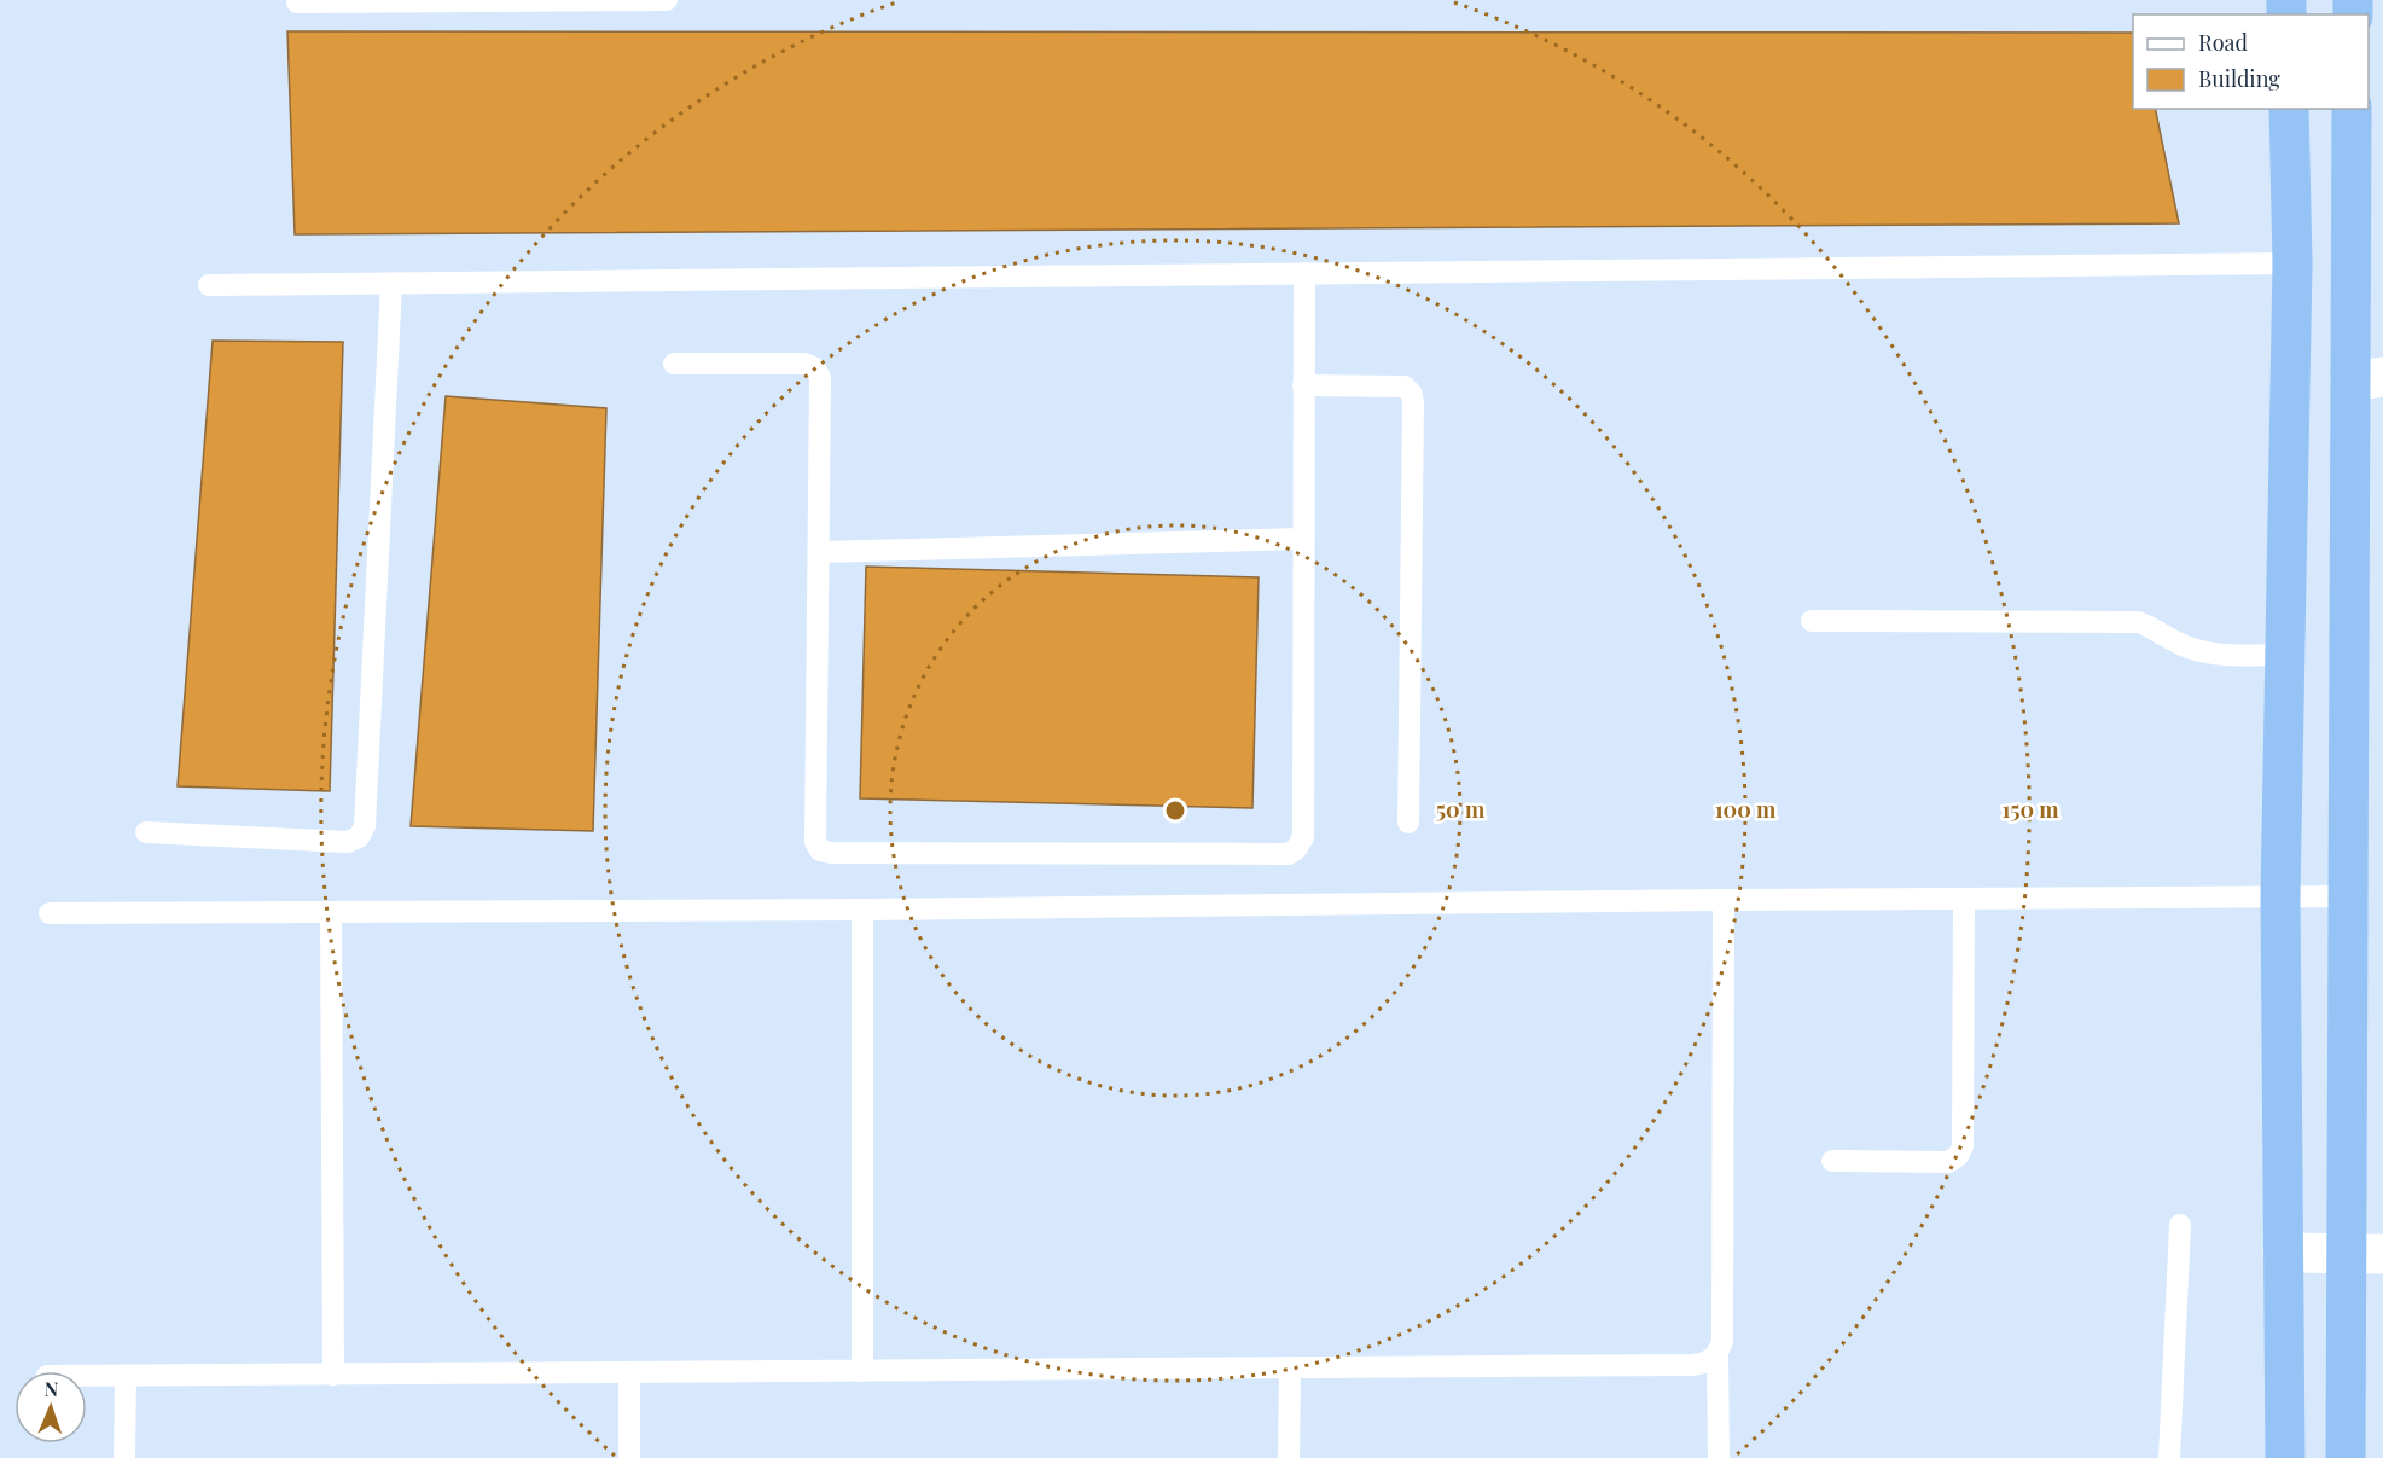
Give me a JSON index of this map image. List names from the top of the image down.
{
  "legend": ["Road", "Building"],
  "north": "top",
  "rings": ["50 m", "100 m", "150 m"]
}
